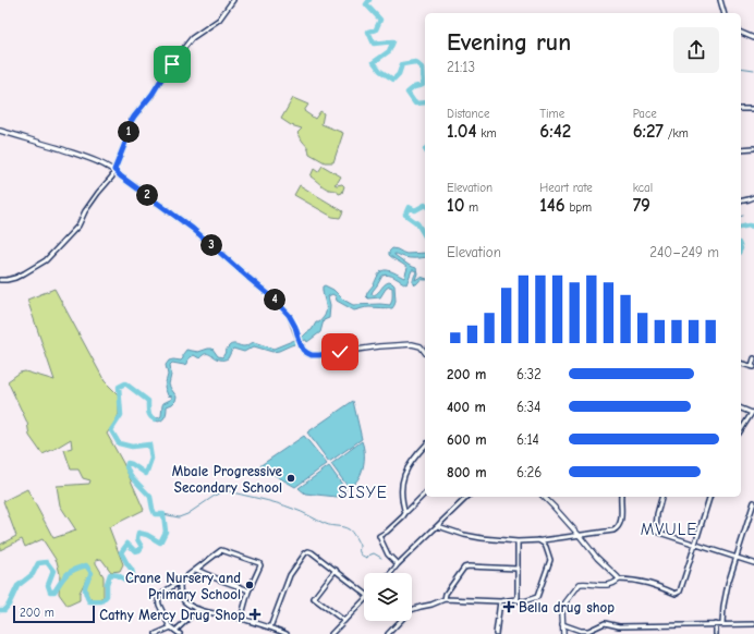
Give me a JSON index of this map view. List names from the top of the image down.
{
  "districts": ["SISYE", "MVULE"],
  "places": {
    "other": ["Mbale Progressive Secondary School", "Crane Nursery and Primary School"],
    "health": ["Bella drug shop", "Cathy Mercy Drug Shop"]
  },
  "scale_bar": "200 m",
  "page": {
    "heading": ["Evening run", "21:13"],
    "stats": [
      ["Distance", "1.04 km"],
      ["Time", "6:42"],
      ["Pace", "6:27 /km"],
      ["Elevation", "10 m"],
      ["Heart rate", "146 bpm"],
      ["kcal", "79"]
    ],
    "pins": [
      "1",
      "2",
      "3",
      "4"
    ],
    "chart": ["Elevation", "240–249 m"],
    "list": [
      {
        "name": "200 m",
        "note": "6:32"
      },
      {
        "name": "400 m",
        "note": "6:34"
      },
      {
        "name": "600 m",
        "note": "6:14"
      },
      {
        "name": "800 m",
        "note": "6:26"
      }
    ],
    "scale": "200 m"
  }
}
